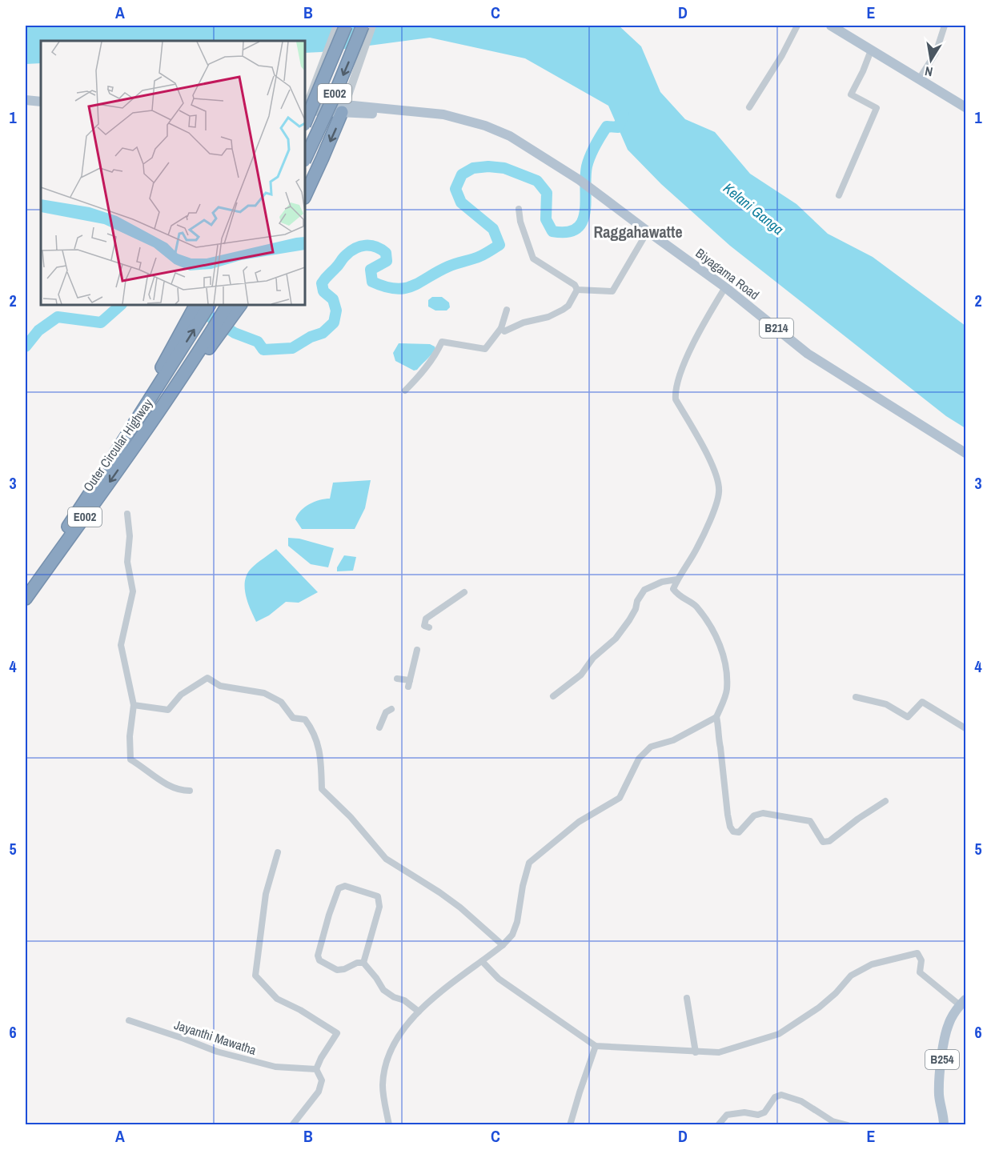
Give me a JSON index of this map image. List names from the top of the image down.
{
  "streets": {
    "highway": ["E002", "Outer Circular Highway"],
    "main road": ["Biyagama Road", "B214", "B254"],
    "street": ["Jayanthi Mawatha"]
  },
  "districts": ["Raggahawatte"],
  "water": ["Kelani Ganga"],
  "north": "bottom",
  "grid": {
    "columns": [
      "A",
      "B",
      "C",
      "D",
      "E"
    ],
    "rows": [
      "1",
      "2",
      "3",
      "4",
      "5",
      "6"
    ]
  }
}
